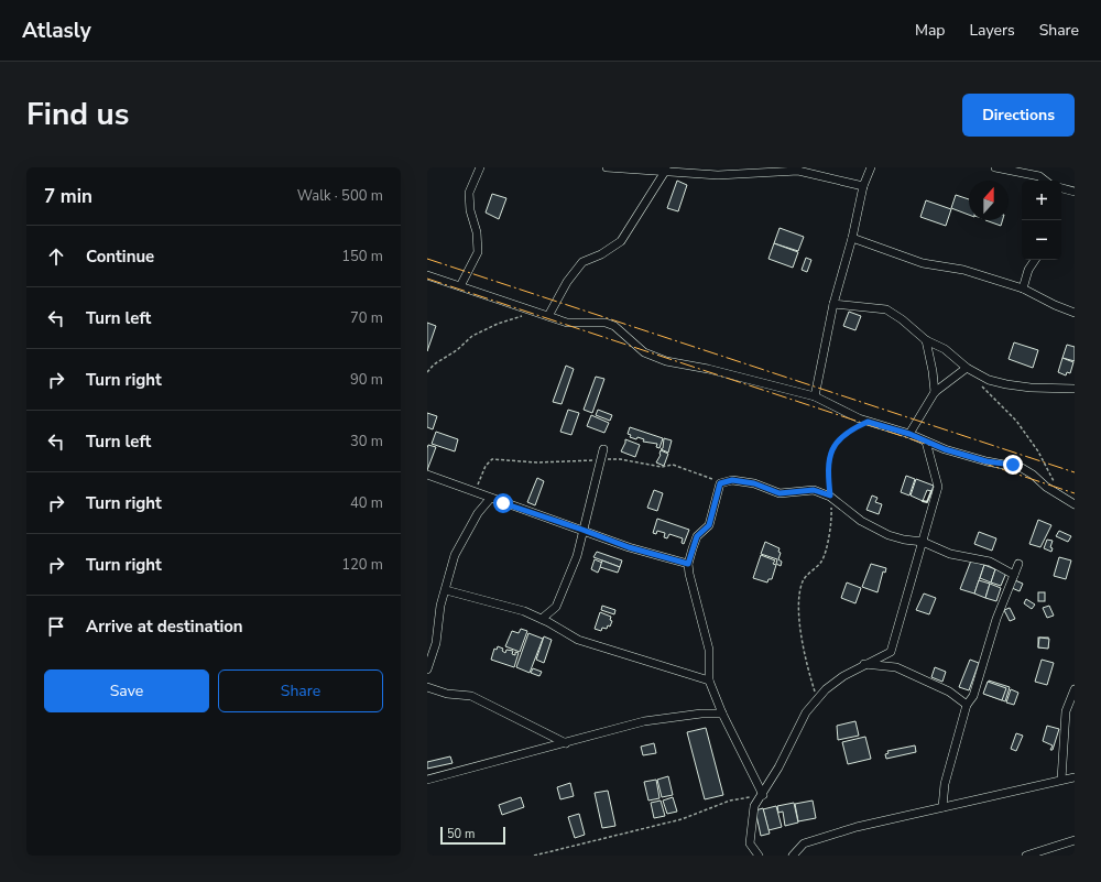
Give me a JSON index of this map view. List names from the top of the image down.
{
  "scale_bar": "50 m",
  "north": "top",
  "page": {
    "header": "Atlasly",
    "nav": ["Map", "Layers", "Share"],
    "title": "Find us",
    "buttons": [
      "Directions",
      ["Save", "Share"]
    ],
    "heading": ["7 min", "Walk · 500 m"],
    "map_buttons": ["+", "−"],
    "list": [
      ["Continue", "150 m"],
      ["Turn left", "70 m"],
      ["Turn right", "90 m"],
      ["Turn left", "30 m"],
      ["Turn right", "40 m"],
      ["Turn right", "120 m"],
      "Arrive at destination"
    ],
    "scale": "50 m"
  }
}
